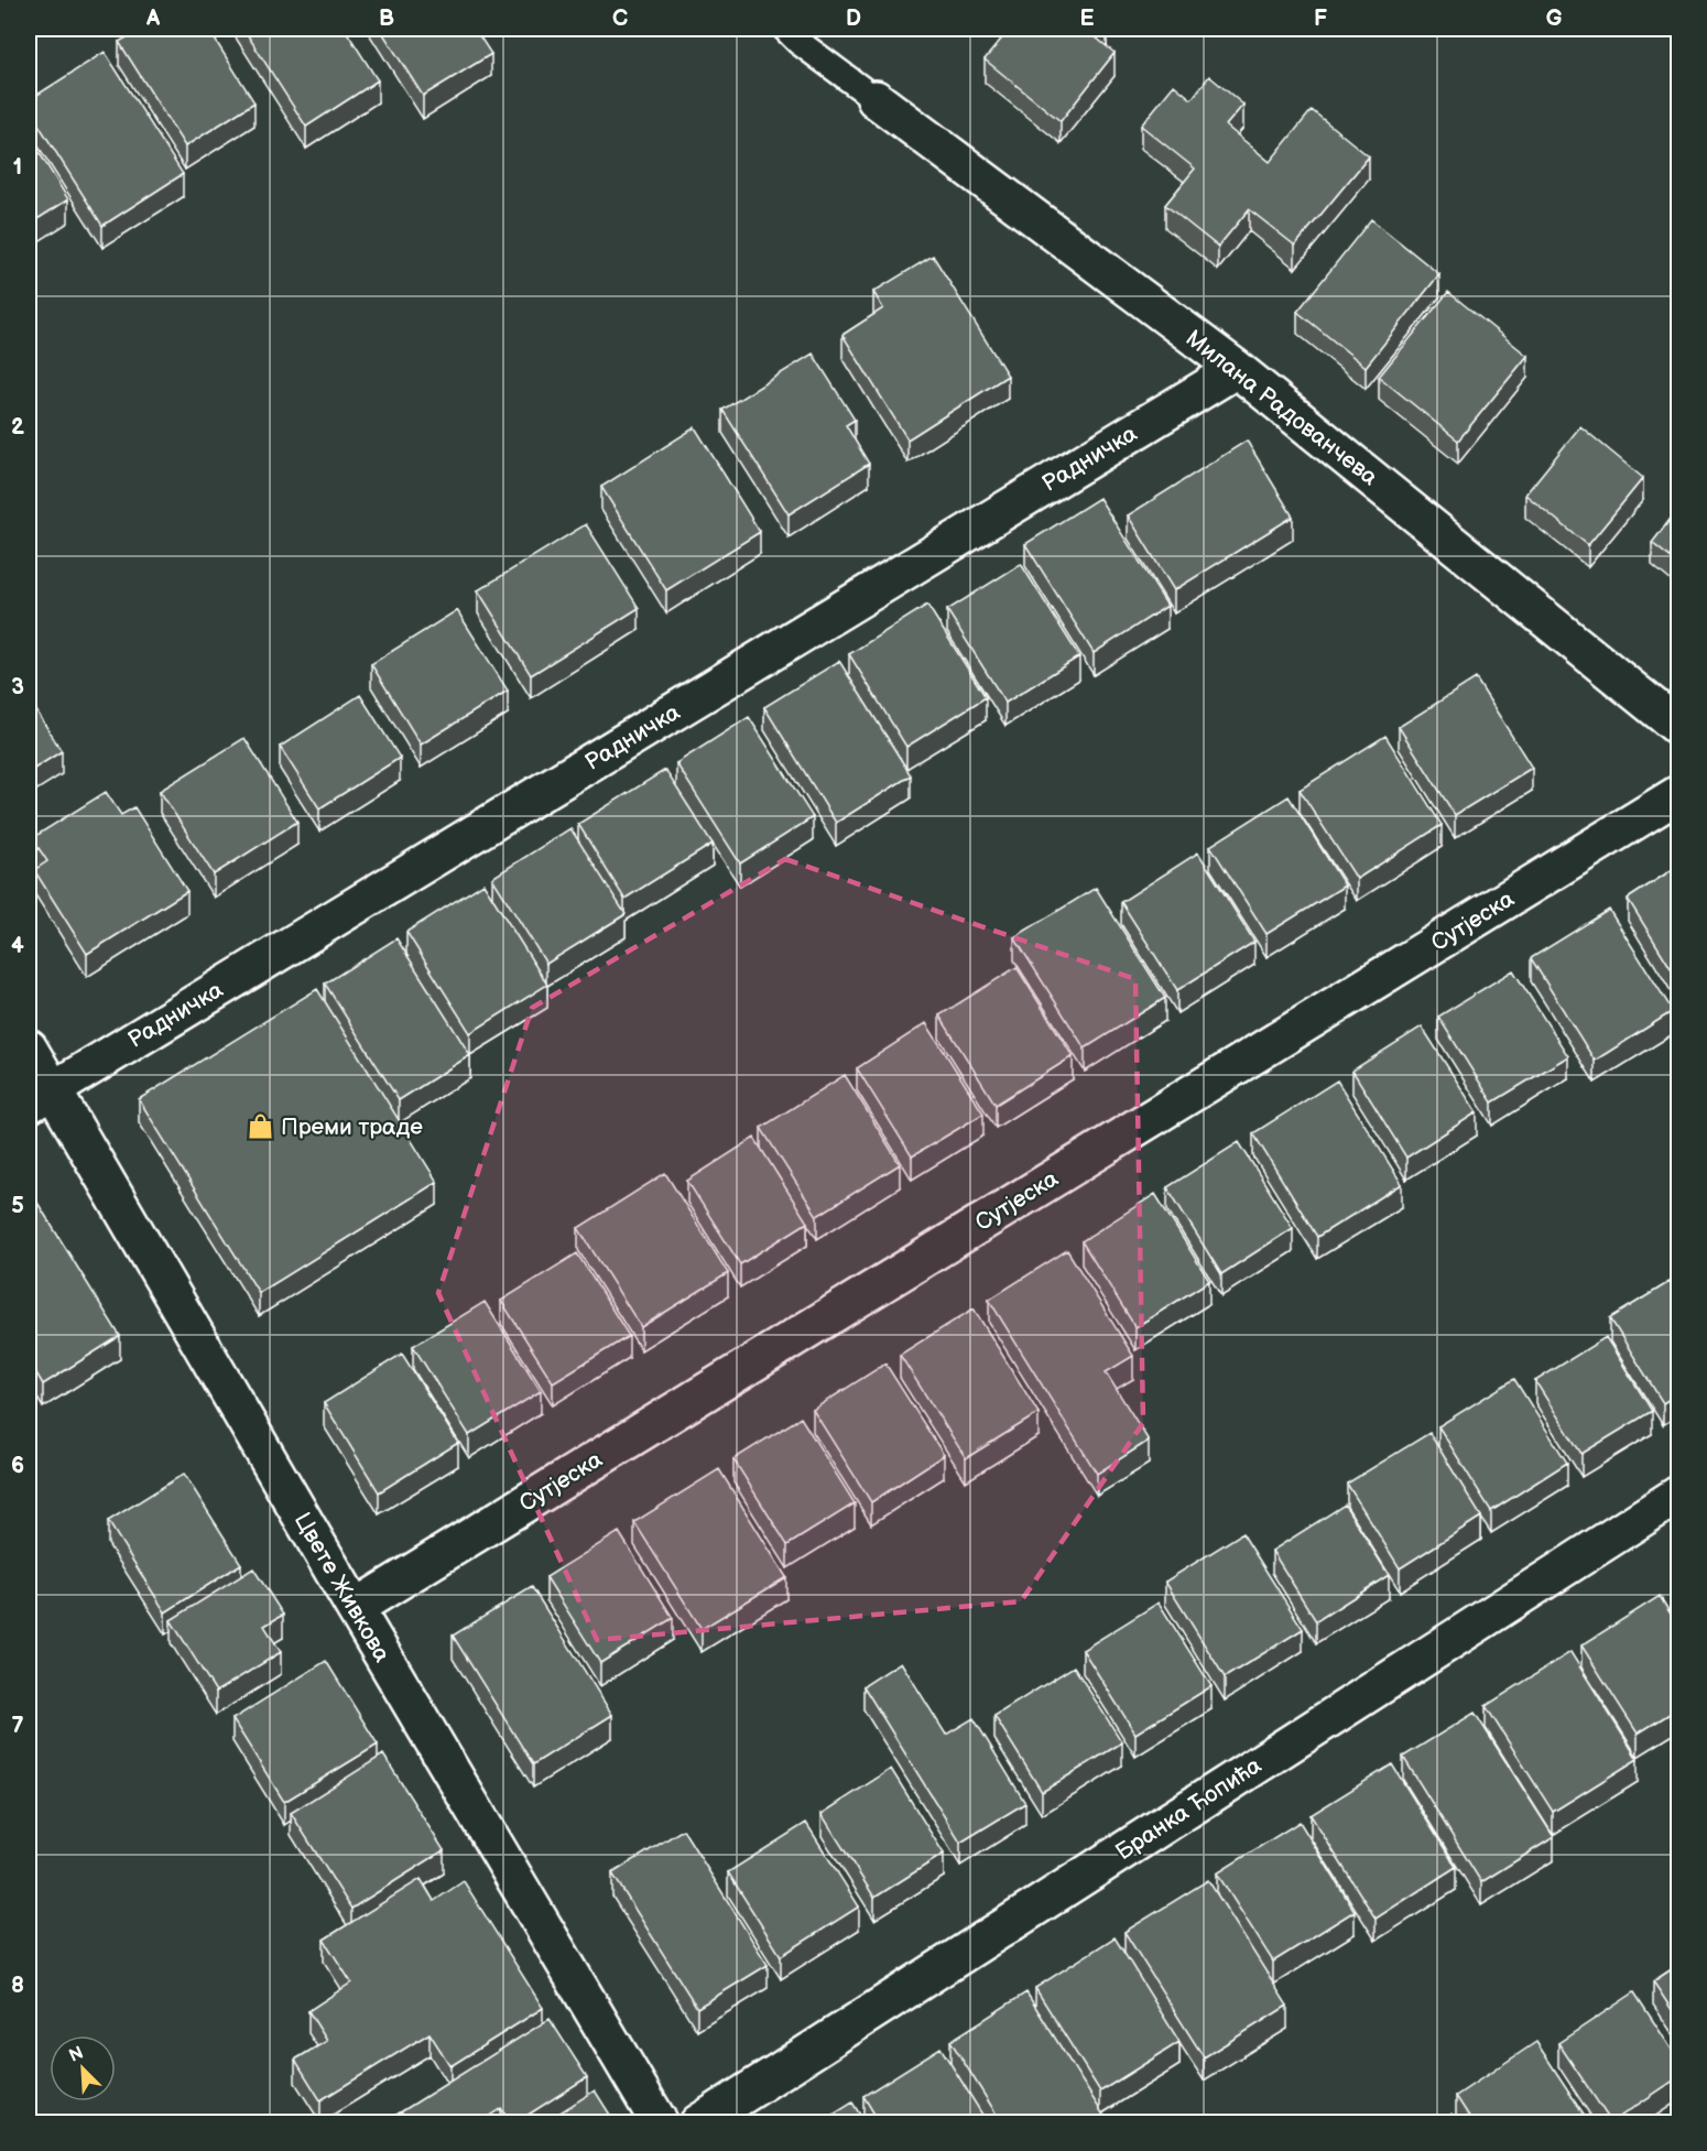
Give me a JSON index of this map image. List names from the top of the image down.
{
  "streets": {
    "street": [
      "Милана Радованчева",
      "Радничка",
      "Сутјеска",
      "Цвете Живкова",
      "Бранка Ћопића"
    ]
  },
  "crossings": [
    ["Милана Радованчева", "Радничка"],
    ["Радничка", "Цвете Живкова"],
    ["Сутјеска", "Цвете Живкова"]
  ],
  "places": {
    "shop": ["Преми траде"]
  },
  "north": "top left",
  "grid": {
    "columns": [
      "A",
      "B",
      "C",
      "D",
      "E",
      "F",
      "G"
    ],
    "rows": [
      "1",
      "2",
      "3",
      "4",
      "5",
      "6",
      "7",
      "8"
    ]
  }
}
